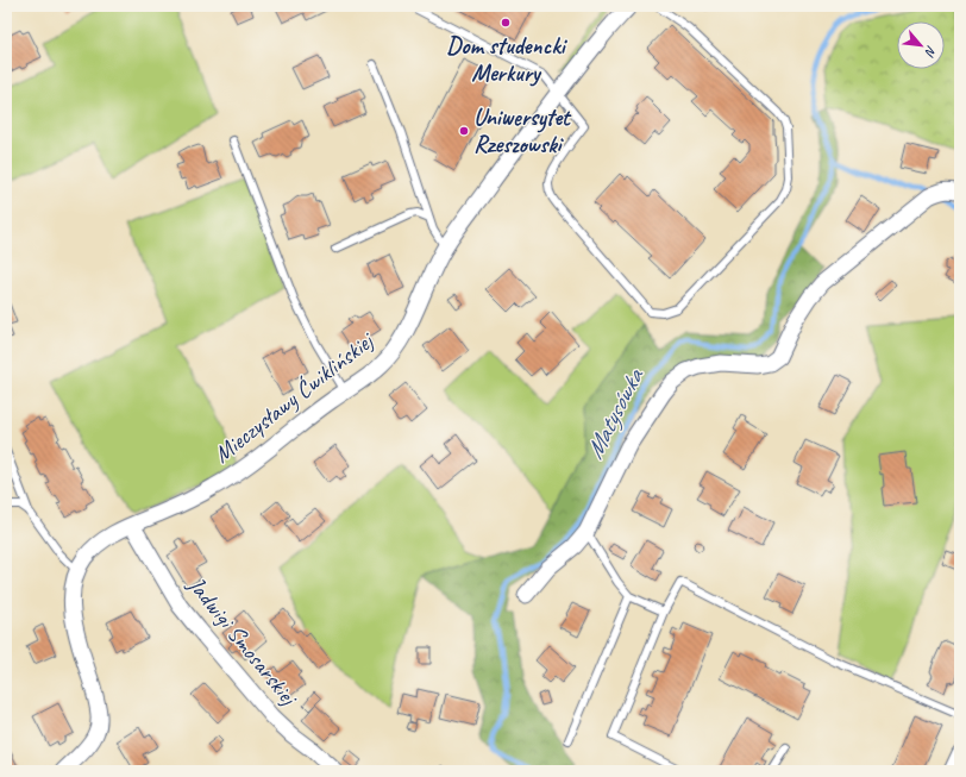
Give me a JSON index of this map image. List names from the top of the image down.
{
  "streets": {
    "street": ["Mieczysławy Ćwiklińskiej", "Jadwigi Smosarskiej"]
  },
  "crossings": [
    ["Mieczysławy Ćwiklińskiej", "Jadwigi Smosarskiej"]
  ],
  "water": ["Matysówka"],
  "places": ["Dom studencki Merkury", "Uniwersytet Rzeszowski"],
  "north": "bottom right"
}
